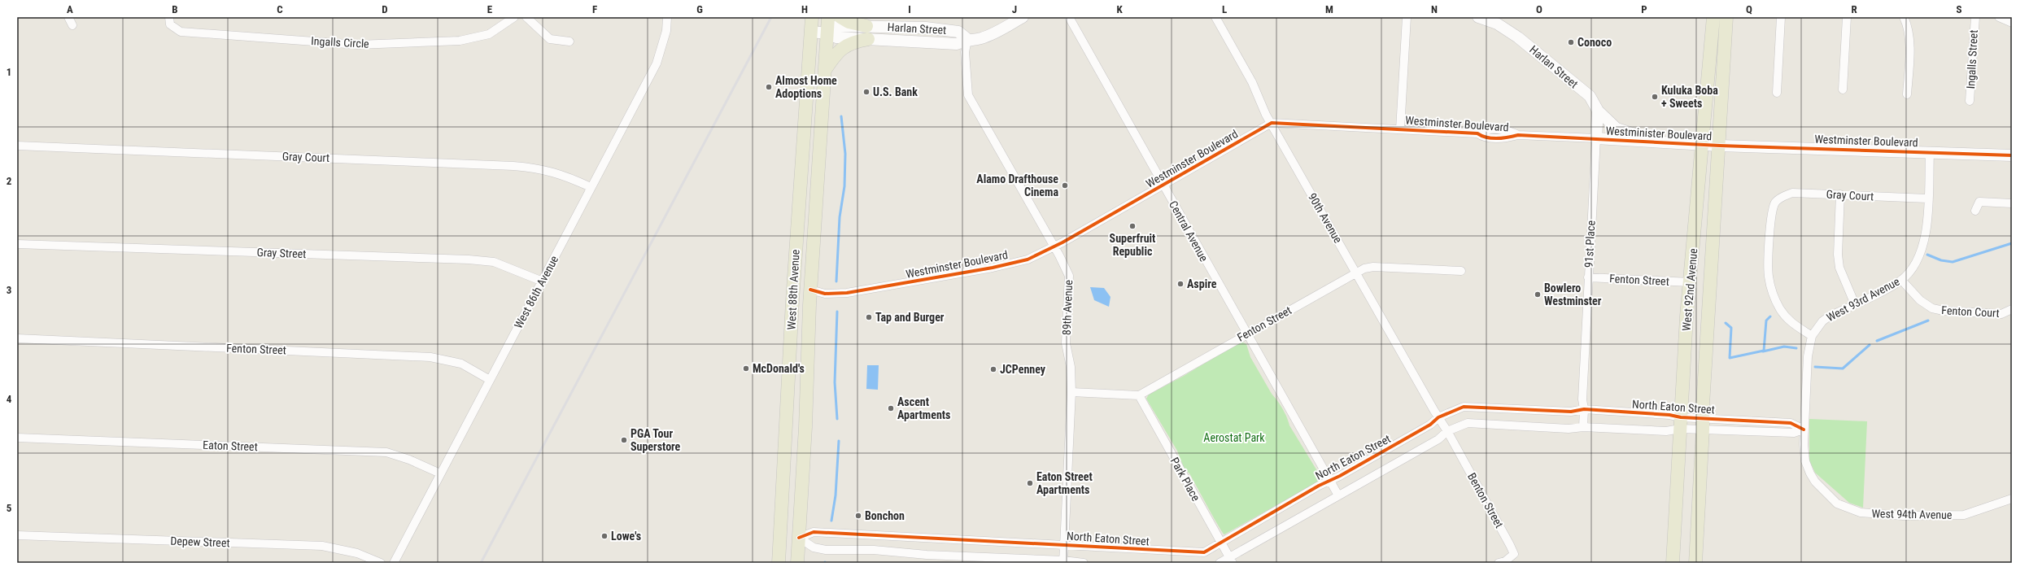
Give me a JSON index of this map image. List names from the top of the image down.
{
  "streets": {
    "main road": ["West 88th Avenue", "West 92nd Avenue"],
    "street": [
      "Harlan Street",
      "Ingalls Circle",
      "Ingalls Street",
      "Westminster Boulevard",
      "Westminister Boulevard",
      "Gray Court",
      "90th Avenue",
      "Central Avenue",
      "91st Place",
      "Gray Street",
      "Fenton Street",
      "West 86th Avenue",
      "West 93rd Avenue",
      "89th Avenue",
      "Fenton Court",
      "North Eaton Street",
      "Eaton Street",
      "Park Place",
      "Benton Street",
      "West 94th Avenue",
      "Depew Street"
    ]
  },
  "crossings": [
    ["Harlan Street", "Westminister Boulevard"],
    ["Harlan Street", "West 88th Avenue"],
    ["Harlan Street", "89th Avenue"],
    ["Westminster Boulevard", "Westminister Boulevard"],
    ["Westminster Boulevard", "90th Avenue"],
    ["Westminster Boulevard", "Central Avenue"],
    ["Westminster Boulevard", "91st Place"],
    ["Westminster Boulevard", "West 88th Avenue"],
    ["Westminster Boulevard", "West 92nd Avenue"],
    ["Westminster Boulevard", "West 93rd Avenue"],
    ["Westminster Boulevard", "89th Avenue"],
    ["Westminister Boulevard", "91st Place"],
    ["Westminister Boulevard", "West 92nd Avenue"],
    ["Gray Court", "West 86th Avenue"],
    ["Gray Court", "West 93rd Avenue"],
    ["90th Avenue", "Fenton Street"],
    ["90th Avenue", "North Eaton Street"],
    ["90th Avenue", "Benton Street"],
    ["Central Avenue", "Fenton Street"],
    ["Central Avenue", "North Eaton Street"],
    ["91st Place", "Fenton Street"],
    ["91st Place", "North Eaton Street"],
    ["Gray Street", "West 86th Avenue"],
    ["Fenton Street", "West 92nd Avenue"],
    ["Fenton Street", "West 86th Avenue"],
    ["Fenton Street", "Park Place"],
    ["West 88th Avenue", "North Eaton Street"],
    ["West 92nd Avenue", "North Eaton Street"],
    ["West 86th Avenue", "Eaton Street"],
    ["West 93rd Avenue", "Fenton Court"],
    ["West 93rd Avenue", "North Eaton Street"],
    ["West 93rd Avenue", "West 94th Avenue"],
    ["89th Avenue", "North Eaton Street"],
    ["North Eaton Street", "Park Place"],
    ["North Eaton Street", "Benton Street"],
    ["North Eaton Street", "West 94th Avenue"]
  ],
  "parks": ["Aerostat Park"],
  "places": [
    "Conoco",
    "Almost Home Adoptions",
    "U.S. Bank",
    "Kuluka Boba + Sweets",
    "Alamo Drafthouse Cinema",
    "Superfruit Republic",
    "Aspire",
    "Bowlero Westminster",
    "Tap and Burger",
    "McDonald's",
    "JCPenney",
    "Ascent Apartments",
    "PGA Tour Superstore",
    "Eaton Street Apartments",
    "Bonchon",
    "Lowe's"
  ],
  "grid": {
    "columns": [
      "A",
      "B",
      "C",
      "D",
      "E",
      "F",
      "G",
      "H",
      "I",
      "J",
      "K",
      "L",
      "M",
      "N",
      "O",
      "P",
      "Q",
      "R",
      "S"
    ],
    "rows": [
      "1",
      "2",
      "3",
      "4",
      "5"
    ]
  }
}
